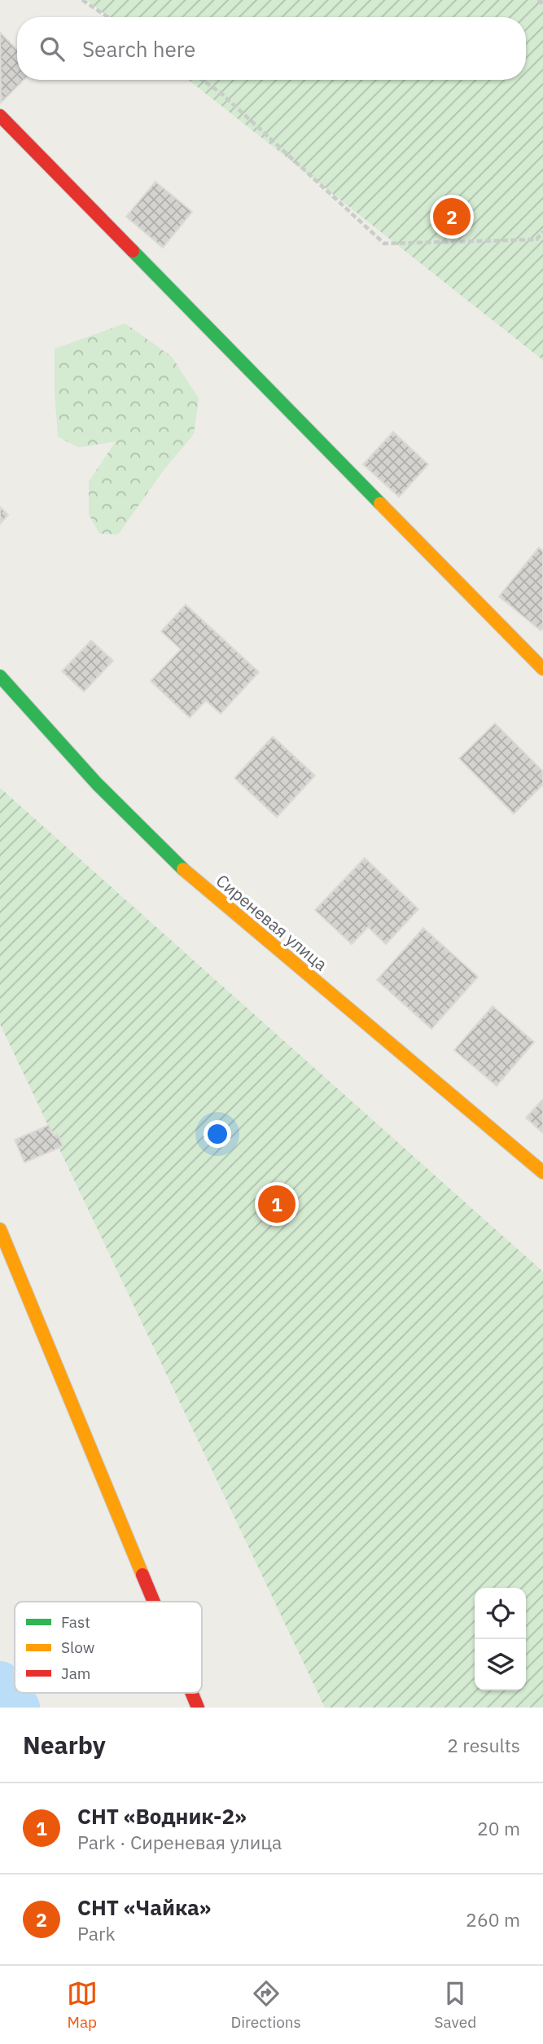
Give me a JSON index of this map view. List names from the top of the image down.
{
  "streets": {
    "street": ["Сиреневая улица"]
  },
  "legend": ["Fast", "Slow", "Jam"],
  "page": {
    "search": "Search here",
    "pins": ["2", "1"],
    "heading": ["Nearby", "2 results"],
    "list": [
      {
        "mark": "1",
        "name": "СНТ «Водник-2»",
        "note": "Park · Сиреневая улица",
        "value": "20 m"
      },
      {
        "mark": "2",
        "name": "СНТ «Чайка»",
        "note": "Park",
        "value": "260 m"
      }
    ],
    "nav": ["Map", "Directions", "Saved"]
  }
}
